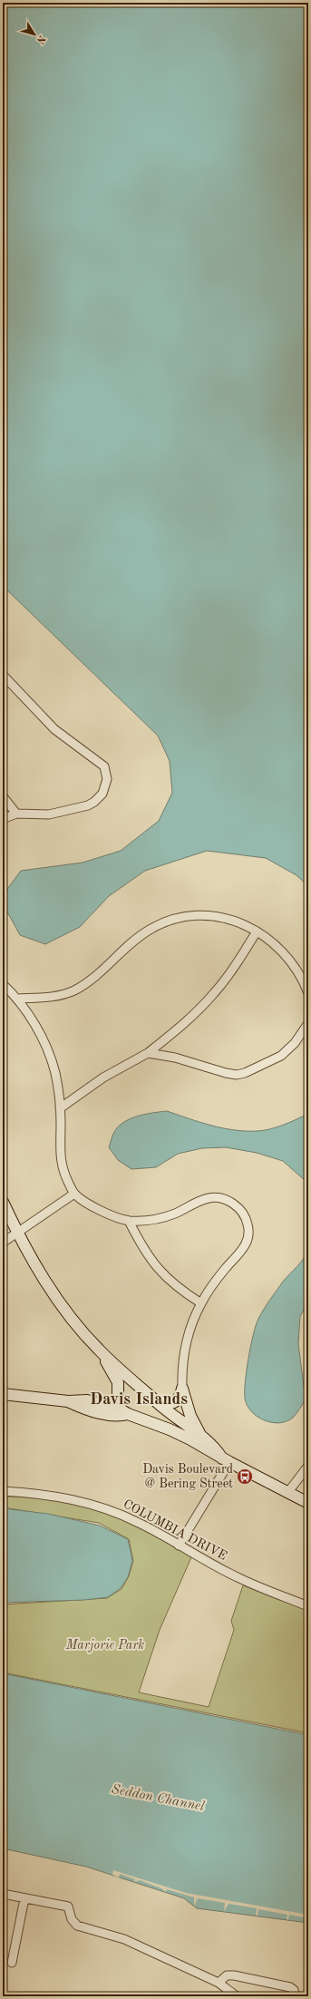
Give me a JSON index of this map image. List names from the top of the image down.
{
  "streets": {
    "street": ["COLUMBIA DRIVE"]
  },
  "districts": ["Davis Islands"],
  "water": ["Seddon Channel"],
  "parks": ["Marjorie Park"],
  "places": {
    "bus stop": ["Davis Boulevard @ Bering Street"]
  },
  "north": "bottom right"
}
